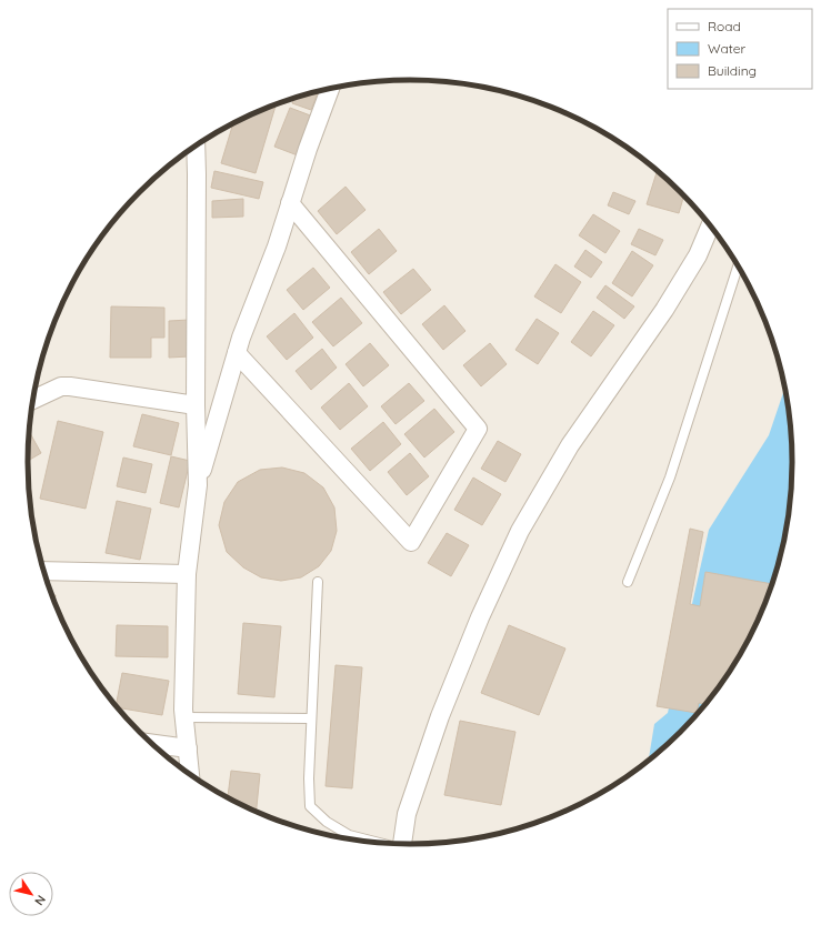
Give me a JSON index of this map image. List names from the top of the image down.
{
  "legend": ["Road", "Water", "Building"],
  "north": "bottom right"
}
